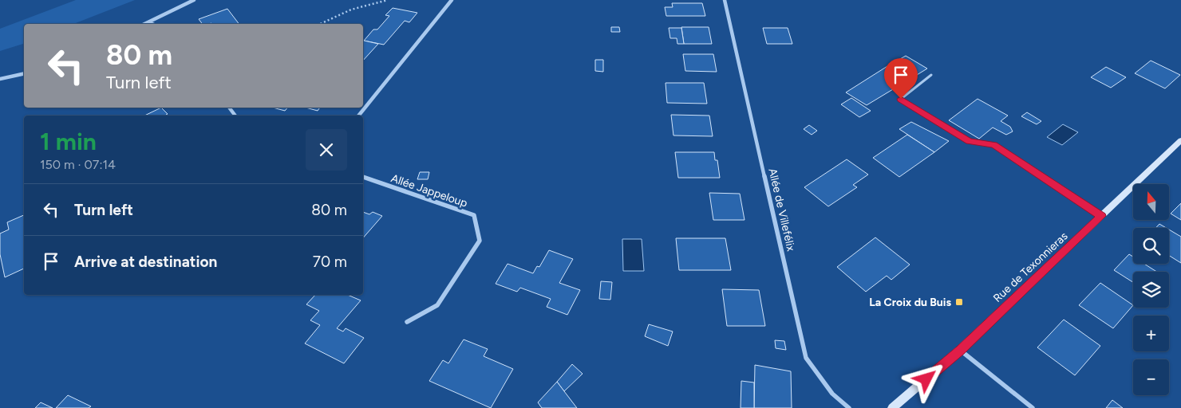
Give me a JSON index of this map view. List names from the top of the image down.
{
  "streets": {
    "main road": ["Rue de Texonnieras"],
    "street": ["Allée Jappeloup", "Allée de Villefélix"]
  },
  "places": {
    "transit": ["La Croix du Buis"]
  },
  "north": "top",
  "page": {
    "turn": ["80 m", "Turn left"],
    "heading": ["1 min", "150 m · 07:14"],
    "list": [
      {
        "name": "Turn left",
        "value": "80 m"
      },
      {
        "name": "Arrive at destination",
        "value": "70 m"
      }
    ],
    "map_buttons": ["+", "−"]
  }
}
